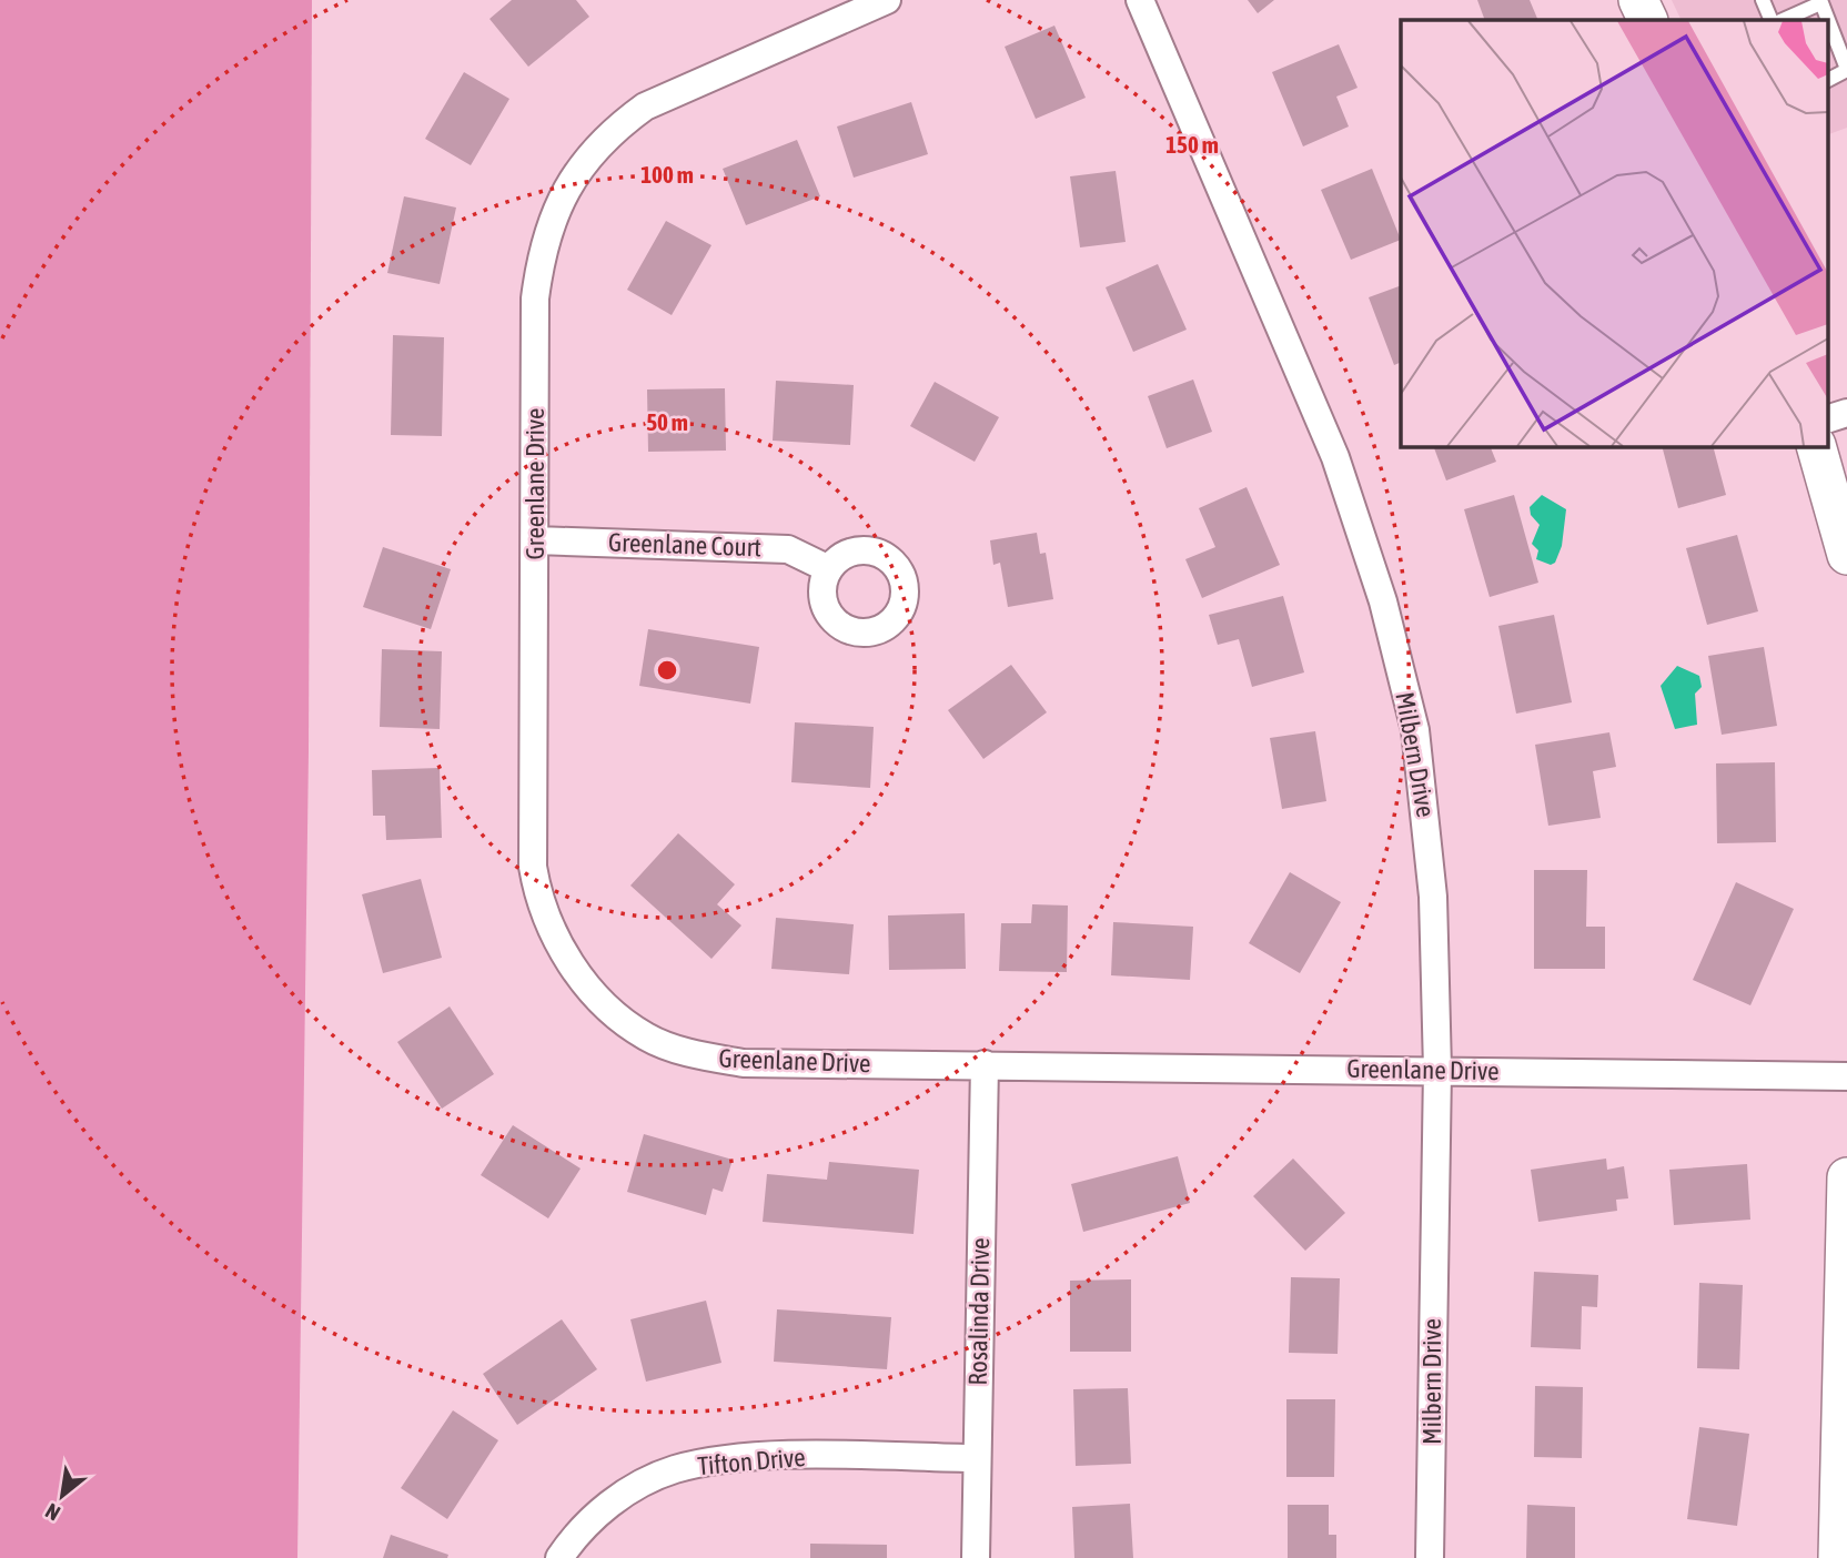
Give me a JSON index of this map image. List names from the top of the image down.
{
  "streets": {
    "street": [
      "Greenlane Drive",
      "Greenlane Court",
      "Milbern Drive",
      "Rosalinda Drive",
      "Tifton Drive"
    ]
  },
  "crossings": [
    ["Greenlane Drive", "Greenlane Court"],
    ["Greenlane Drive", "Milbern Drive"],
    ["Greenlane Drive", "Rosalinda Drive"],
    ["Rosalinda Drive", "Tifton Drive"]
  ],
  "north": "bottom left",
  "rings": ["150 m", "100 m", "50 m"]
}
